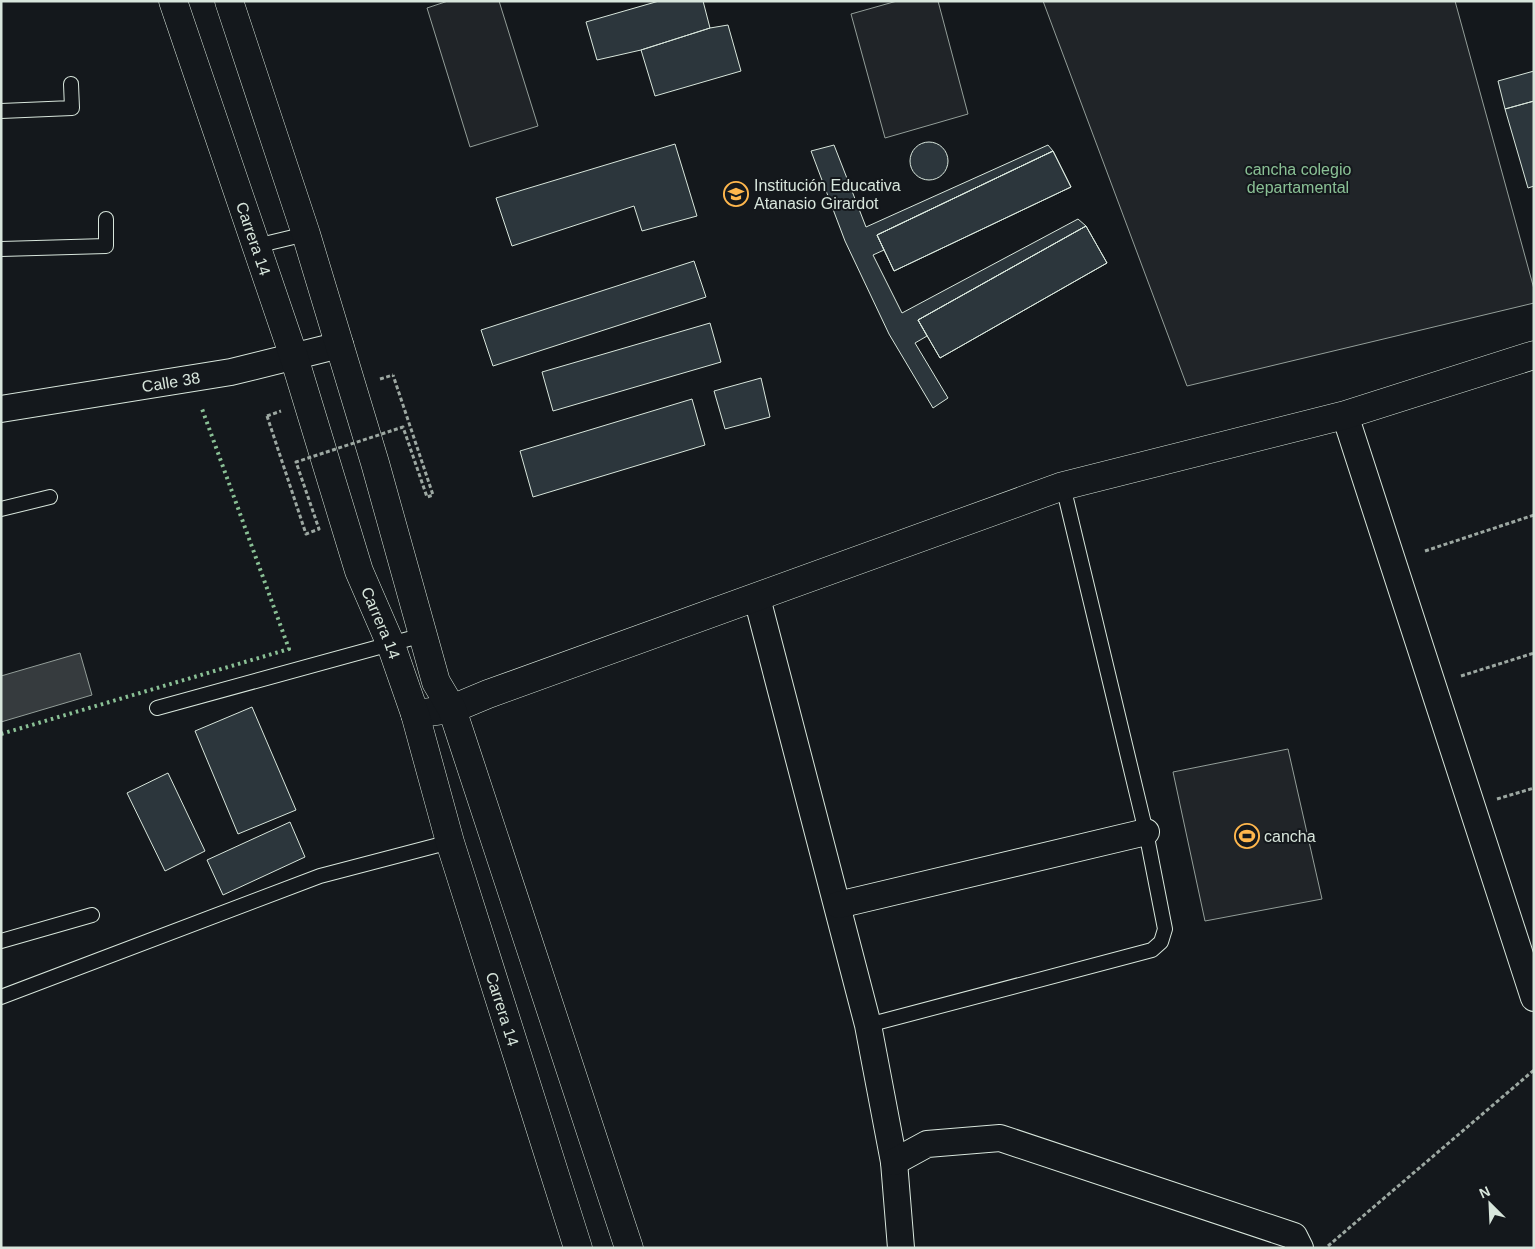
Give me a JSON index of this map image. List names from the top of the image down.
{
  "streets": {
    "main road": ["Carrera 14"],
    "street": ["Calle 38"]
  },
  "crossings": [
    ["Carrera 14", "Calle 38"]
  ],
  "parks": ["cancha colegio departamental"],
  "places": {
    "school or university": ["Institución Educativa Atanasio Girardot"],
    "sports": ["cancha"]
  },
  "north": "top left"
}
